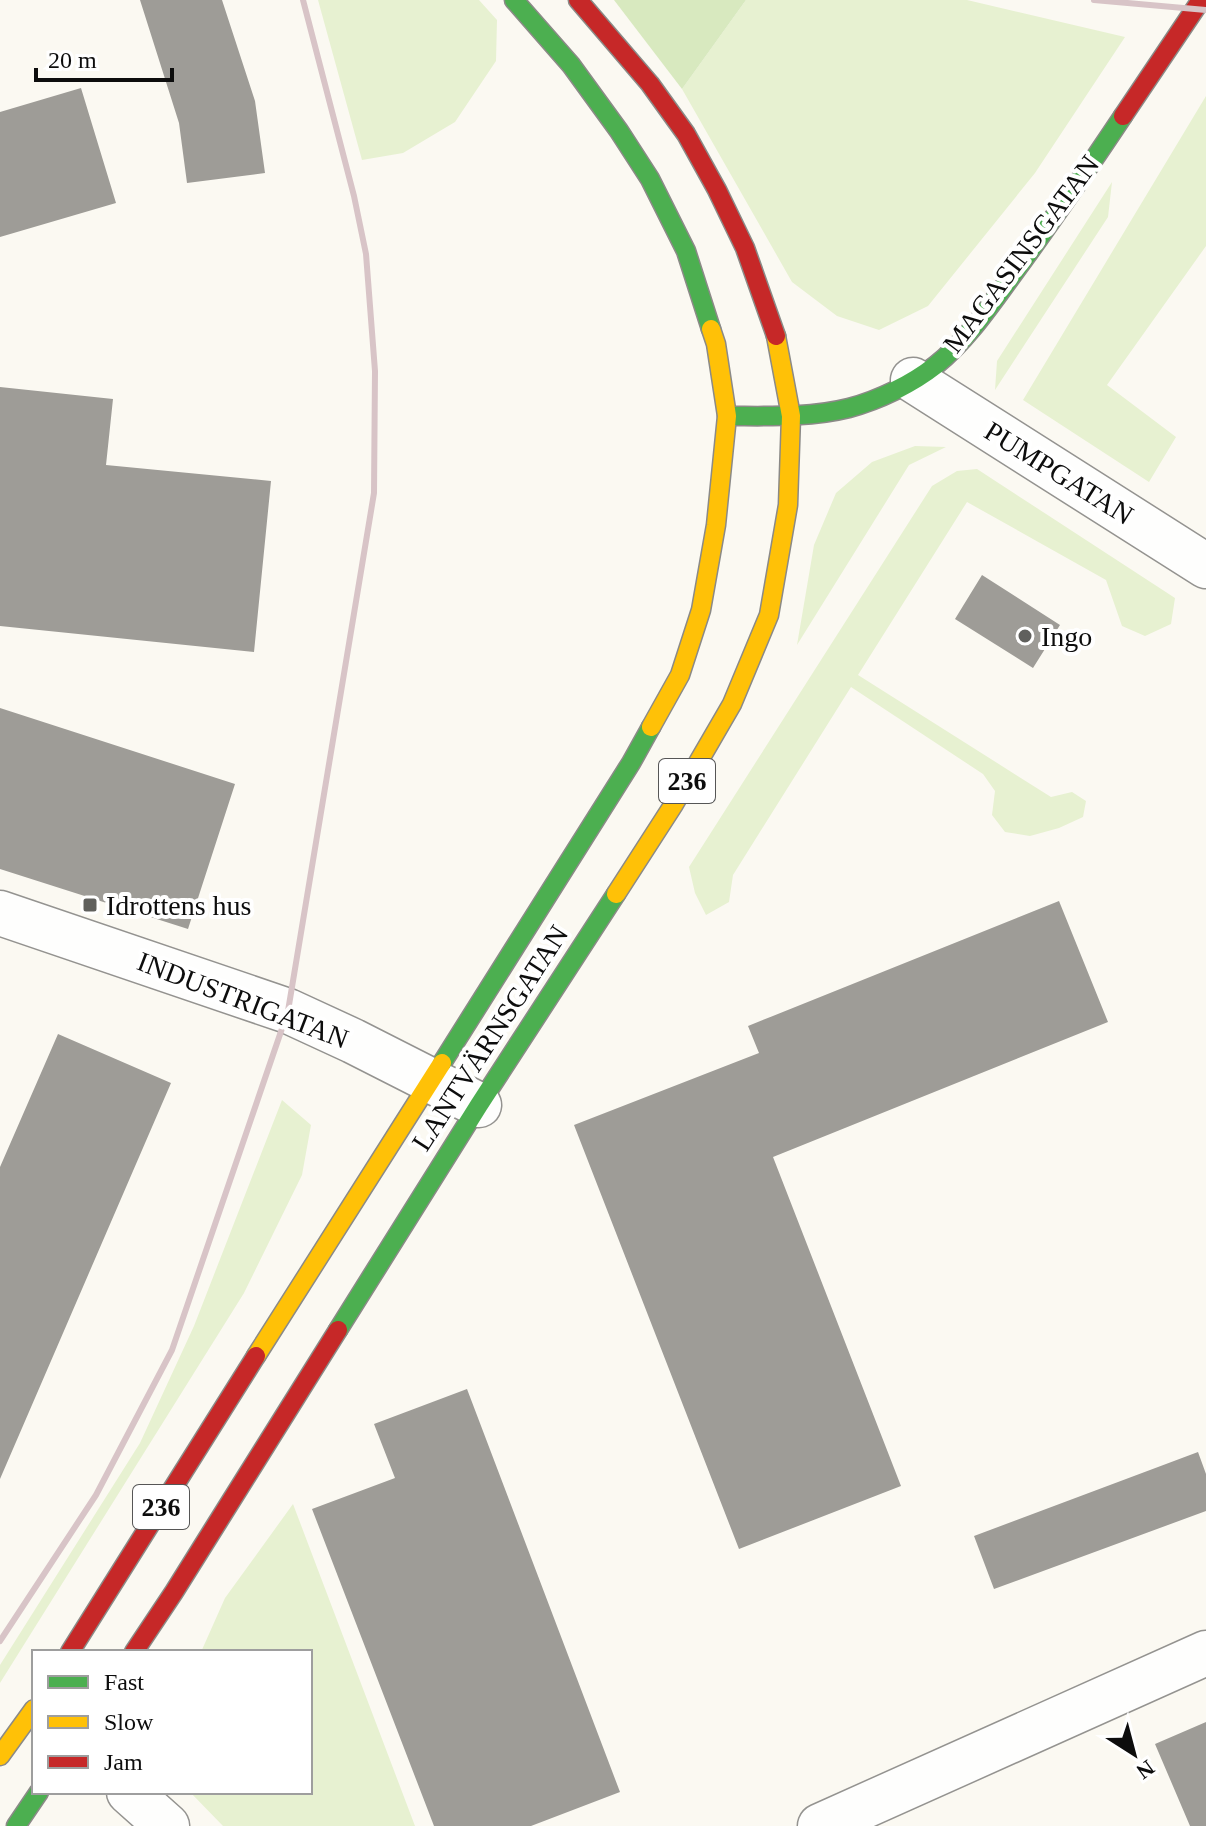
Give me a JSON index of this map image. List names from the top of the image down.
{
  "streets": {
    "main road": ["MAGASINSGATAN", "236", "LANTVÄRNSGATAN"],
    "street": ["PUMPGATAN", "INDUSTRIGATAN"]
  },
  "crossings": [
    ["MAGASINSGATAN", "PUMPGATAN"],
    ["MAGASINSGATAN", "236"],
    ["MAGASINSGATAN", "LANTVÄRNSGATAN"],
    ["236", "LANTVÄRNSGATAN"],
    ["INDUSTRIGATAN", "LANTVÄRNSGATAN"]
  ],
  "places": {
    "other": ["Ingo"],
    "transit": ["Idrottens hus"]
  },
  "legend": ["Fast", "Slow", "Jam"],
  "scale_bar": "20 m",
  "north": "bottom right"
}
